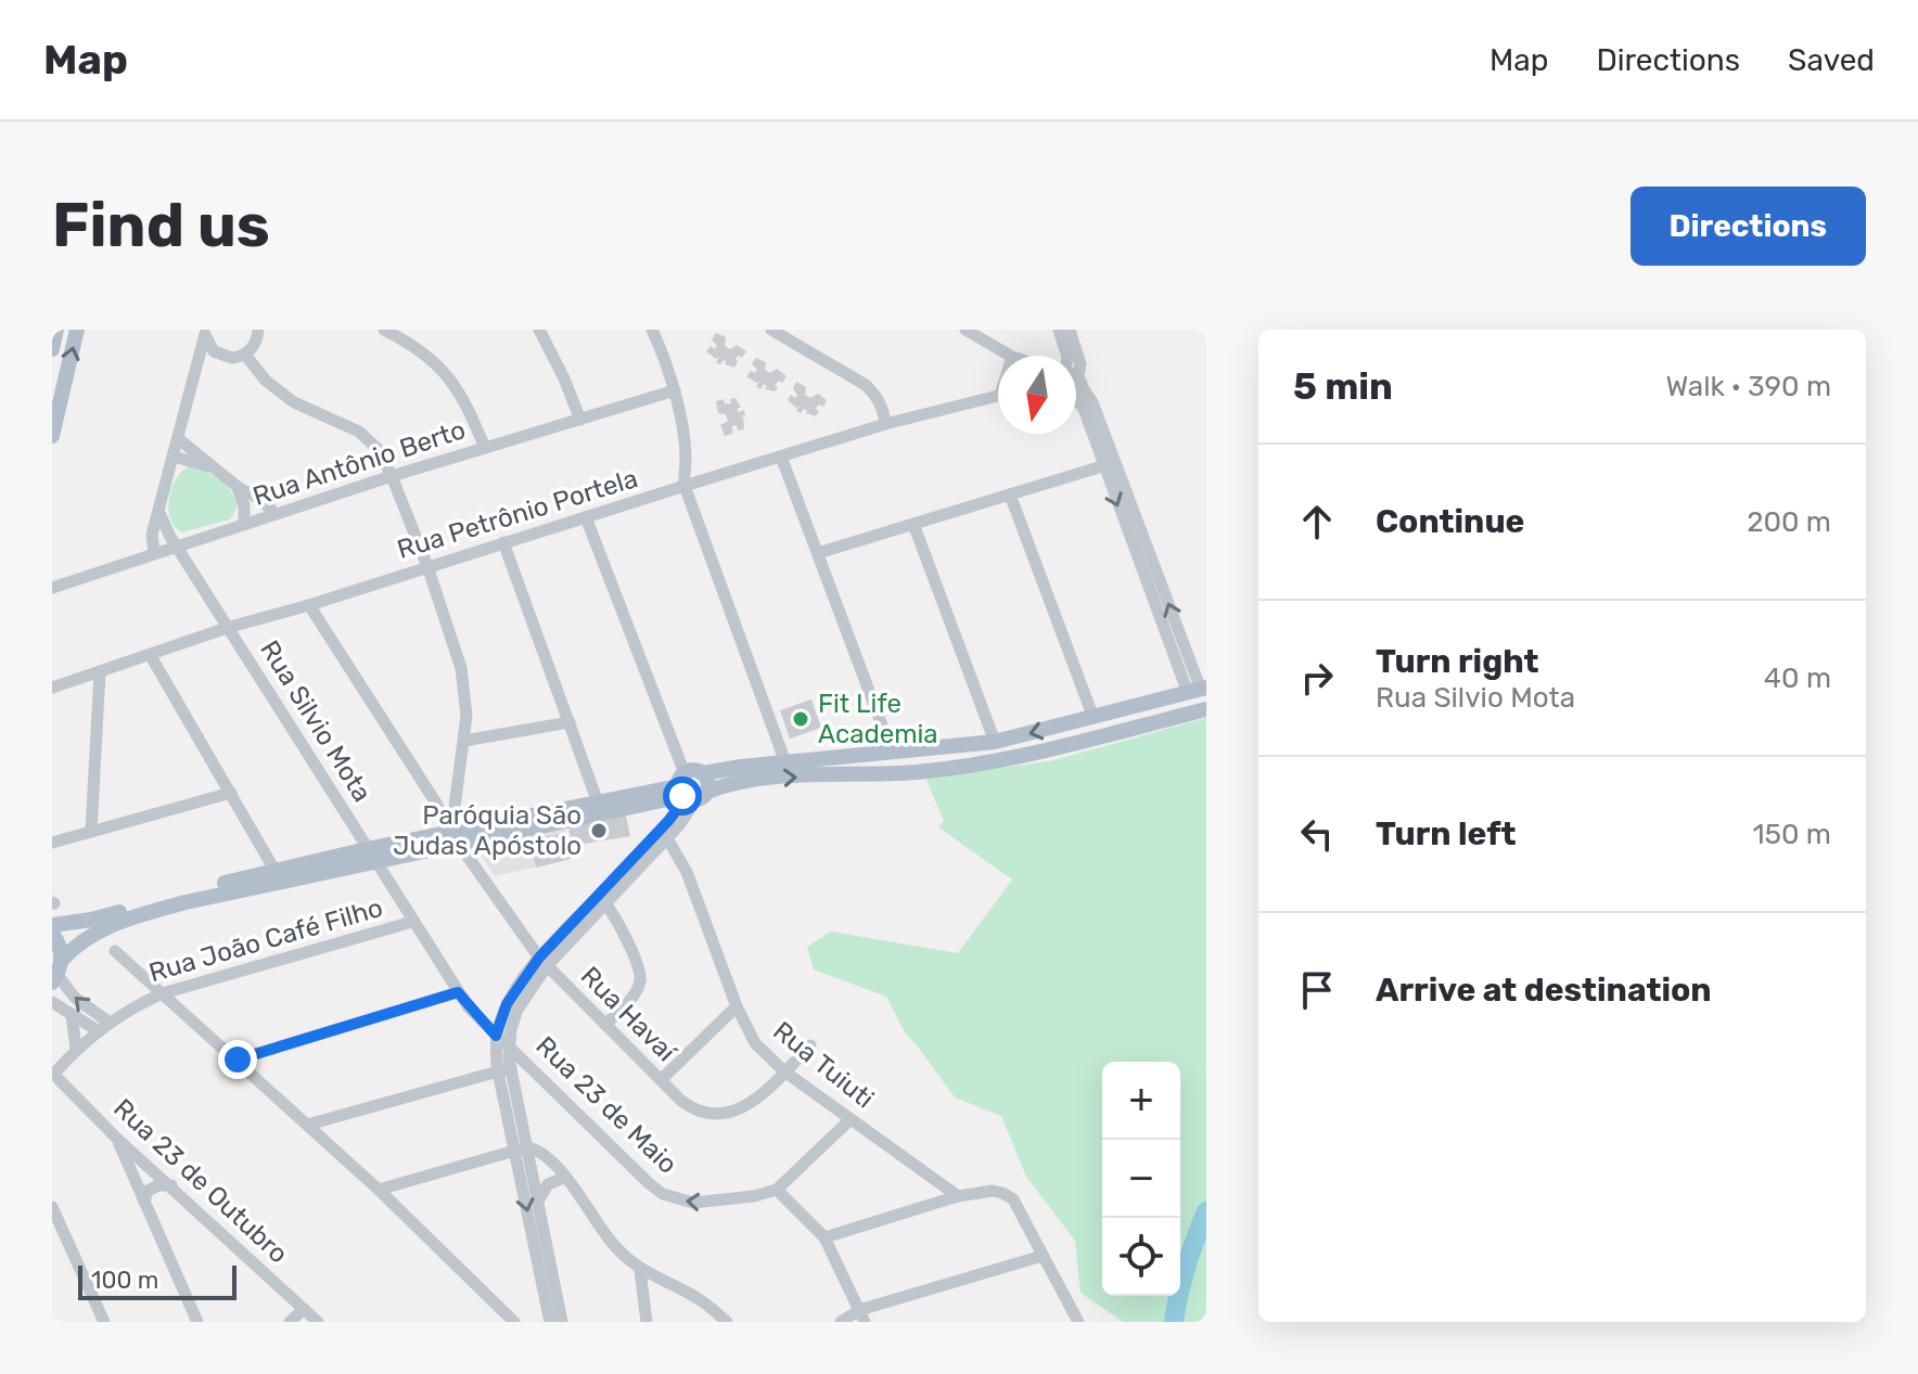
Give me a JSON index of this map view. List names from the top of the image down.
{
  "streets": {
    "street": [
      "Rua Antônio Berto",
      "Rua Petrônio Portela",
      "Rua Silvio Mota",
      "Rua João Café Filho",
      "Rua Havaí",
      "Rua Tuiuti",
      "Rua 23 de Maio",
      "Rua 23 de Outubro"
    ]
  },
  "crossings": [
    ["Rua Antônio Berto", "Rua Silvio Mota"],
    ["Rua Petrônio Portela", "Rua Silvio Mota"],
    ["Rua Petrônio Portela", "Rua Havaí"],
    ["Rua Silvio Mota", "Rua João Café Filho"],
    ["Rua Silvio Mota", "Rua 23 de Maio"],
    ["Rua João Café Filho", "Rua 23 de Outubro"],
    ["Rua Havaí", "Rua Tuiuti"]
  ],
  "places": ["Fit Life Academia", "Paróquia São Judas Apóstolo"],
  "scale_bar": "100 m",
  "north": "bottom",
  "page": {
    "header": "Map",
    "nav": ["Map", "Directions", "Saved"],
    "buttons": "Directions",
    "title": "Find us",
    "heading": ["5 min", "Walk · 390 m"],
    "list": [
      ["Continue", "200 m"],
      ["Turn right", "Rua Silvio Mota", "40 m"],
      ["Turn left", "150 m"],
      "Arrive at destination"
    ],
    "map_buttons": ["+", "−"],
    "scale": "100 m"
  }
}
